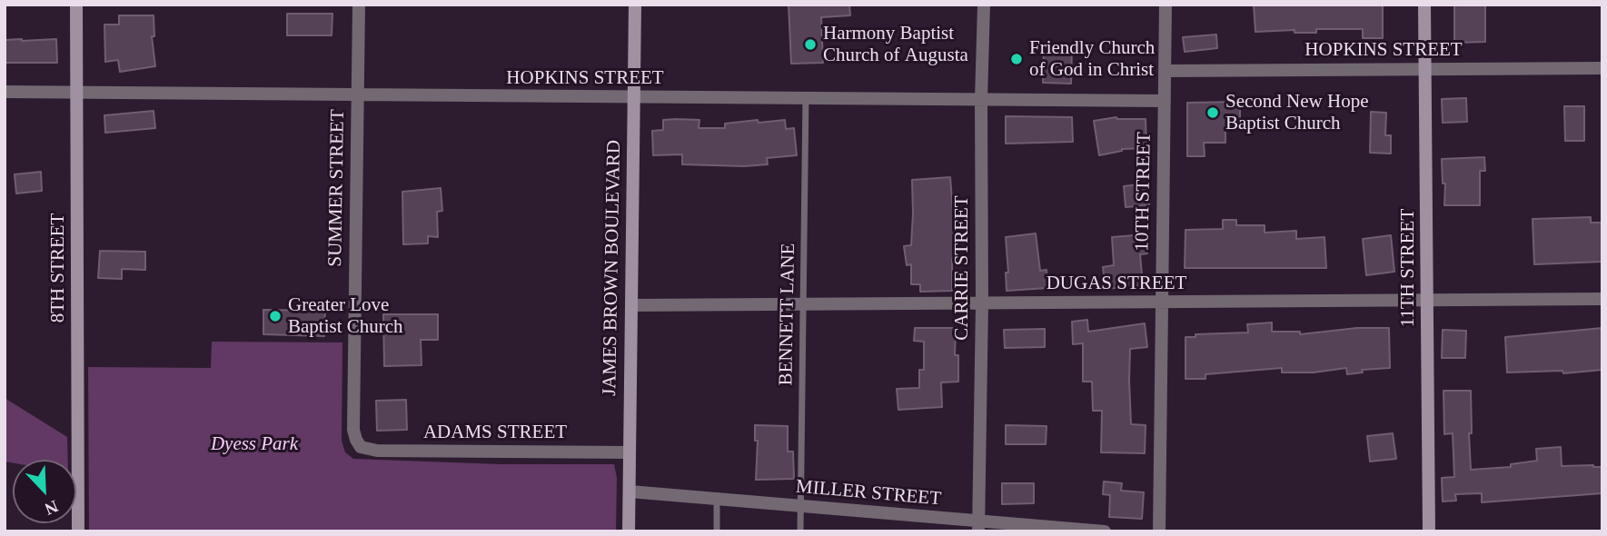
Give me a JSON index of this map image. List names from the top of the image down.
{
  "streets": {
    "street": [
      "HOPKINS STREET",
      "SUMMER STREET",
      "10TH STREET",
      "8TH STREET",
      "JAMES BROWN BOULEVARD",
      "CARRIE STREET",
      "11TH STREET",
      "DUGAS STREET",
      "ADAMS STREET",
      "MILLER STREET"
    ],
    "lane": ["BENNETT LANE"]
  },
  "crossings": [
    ["HOPKINS STREET", "SUMMER STREET"],
    ["HOPKINS STREET", "10TH STREET"],
    ["HOPKINS STREET", "8TH STREET"],
    ["HOPKINS STREET", "JAMES BROWN BOULEVARD"],
    ["HOPKINS STREET", "CARRIE STREET"],
    ["HOPKINS STREET", "11TH STREET"],
    ["HOPKINS STREET", "BENNETT LANE"],
    ["SUMMER STREET", "ADAMS STREET"],
    ["10TH STREET", "DUGAS STREET"],
    ["JAMES BROWN BOULEVARD", "DUGAS STREET"],
    ["JAMES BROWN BOULEVARD", "ADAMS STREET"],
    ["JAMES BROWN BOULEVARD", "MILLER STREET"],
    ["CARRIE STREET", "DUGAS STREET"],
    ["CARRIE STREET", "MILLER STREET"],
    ["11TH STREET", "DUGAS STREET"],
    ["DUGAS STREET", "BENNETT LANE"],
    ["BENNETT LANE", "MILLER STREET"]
  ],
  "parks": ["Dyess Park"],
  "places": [
    "Harmony Baptist Church of Augusta",
    "Friendly Church of God in Christ",
    "Second New Hope Baptist Church",
    "Greater Love Baptist Church"
  ],
  "north": "bottom right"
}
